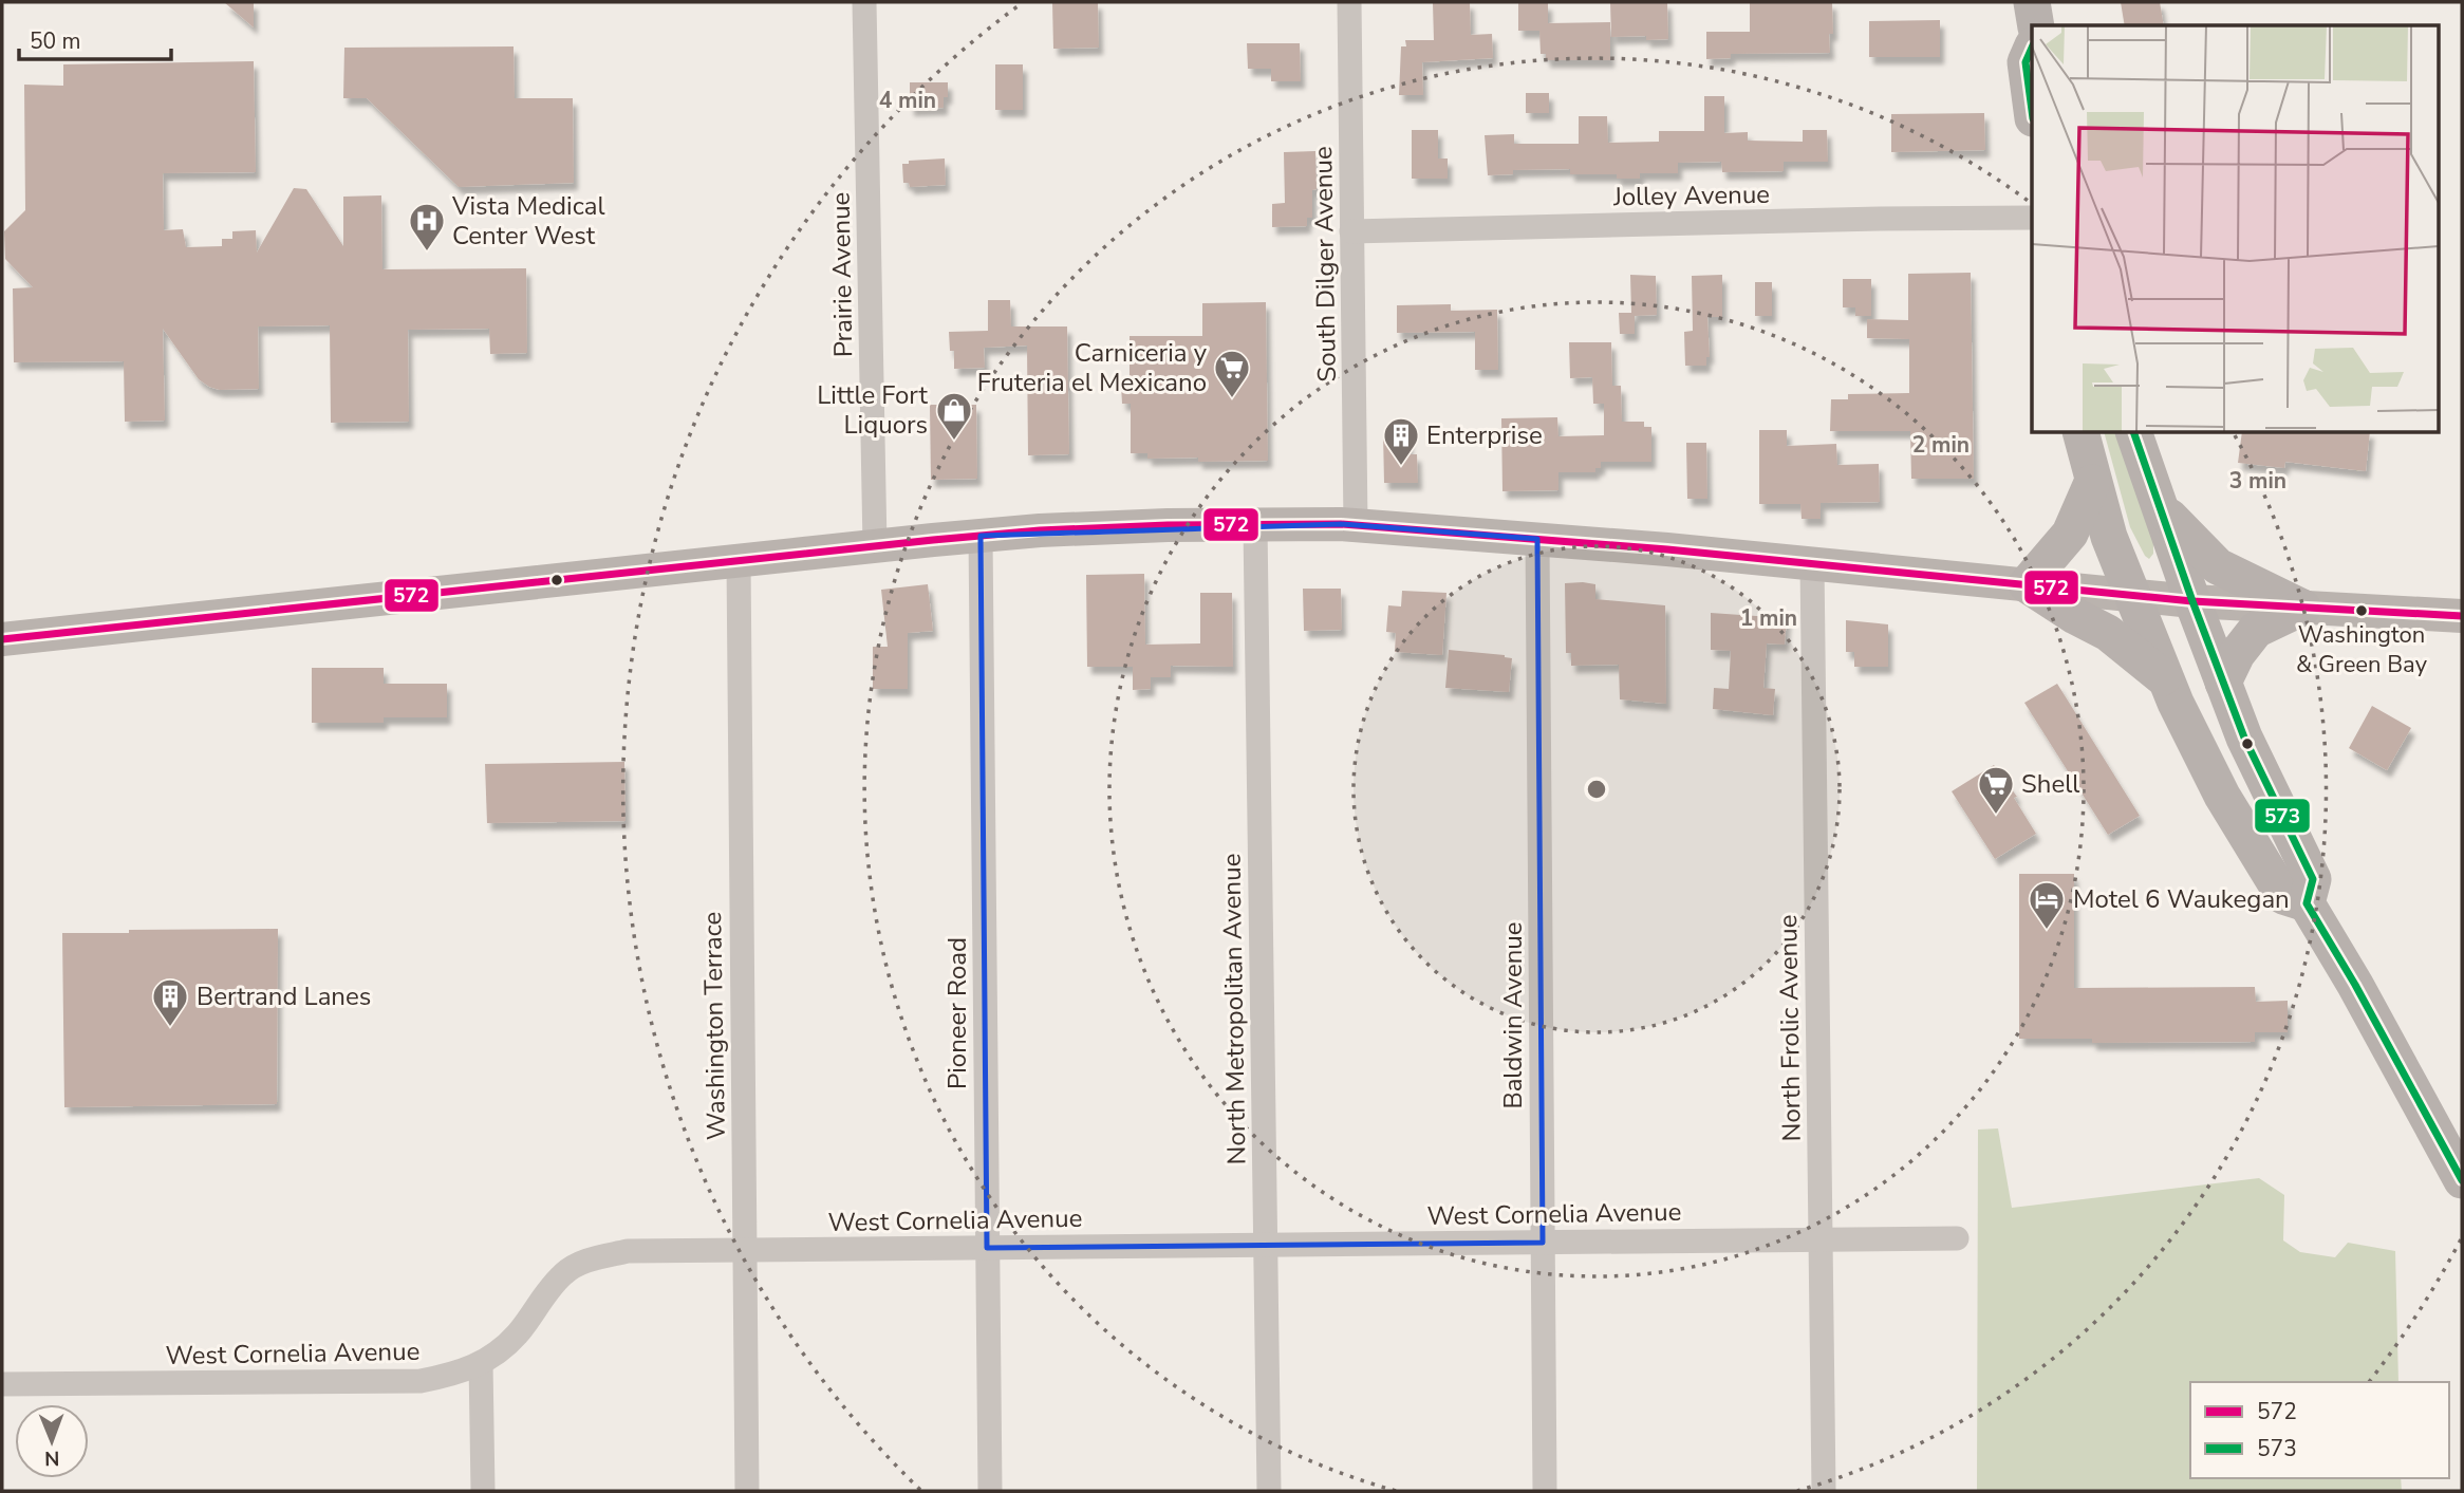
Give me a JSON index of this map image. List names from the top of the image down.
{
  "streets": {
    "street": [
      "Jolley Avenue",
      "South Dilger Avenue",
      "Prairie Avenue",
      "North Metropolitan Avenue",
      "Pioneer Road",
      "Baldwin Avenue",
      "Washington Terrace",
      "North Frolic Avenue",
      "West Cornelia Avenue"
    ]
  },
  "crossings": [
    ["Jolley Avenue", "South Dilger Avenue"],
    ["North Metropolitan Avenue", "West Cornelia Avenue"],
    ["Pioneer Road", "West Cornelia Avenue"],
    ["Baldwin Avenue", "West Cornelia Avenue"],
    ["Washington Terrace", "West Cornelia Avenue"],
    ["North Frolic Avenue", "West Cornelia Avenue"]
  ],
  "places": {
    "hospital": ["Vista Medical Center West"],
    "supermarket": ["Carniceria y Fruteria el Mexicano", "Shell"],
    "shop": ["Little Fort Liquors"],
    "building": ["Enterprise", "Bertrand Lanes"],
    "other": ["Washington & Green Bay"],
    "hotel": ["Motel 6 Waukegan"]
  },
  "lines": ["transit line 573", "transit line 572"],
  "legend": ["572", "573"],
  "scale_bar": "50 m",
  "north": "bottom",
  "rings": [
    "4 min",
    "2 min",
    "3 min",
    "1 min"
  ]
}
